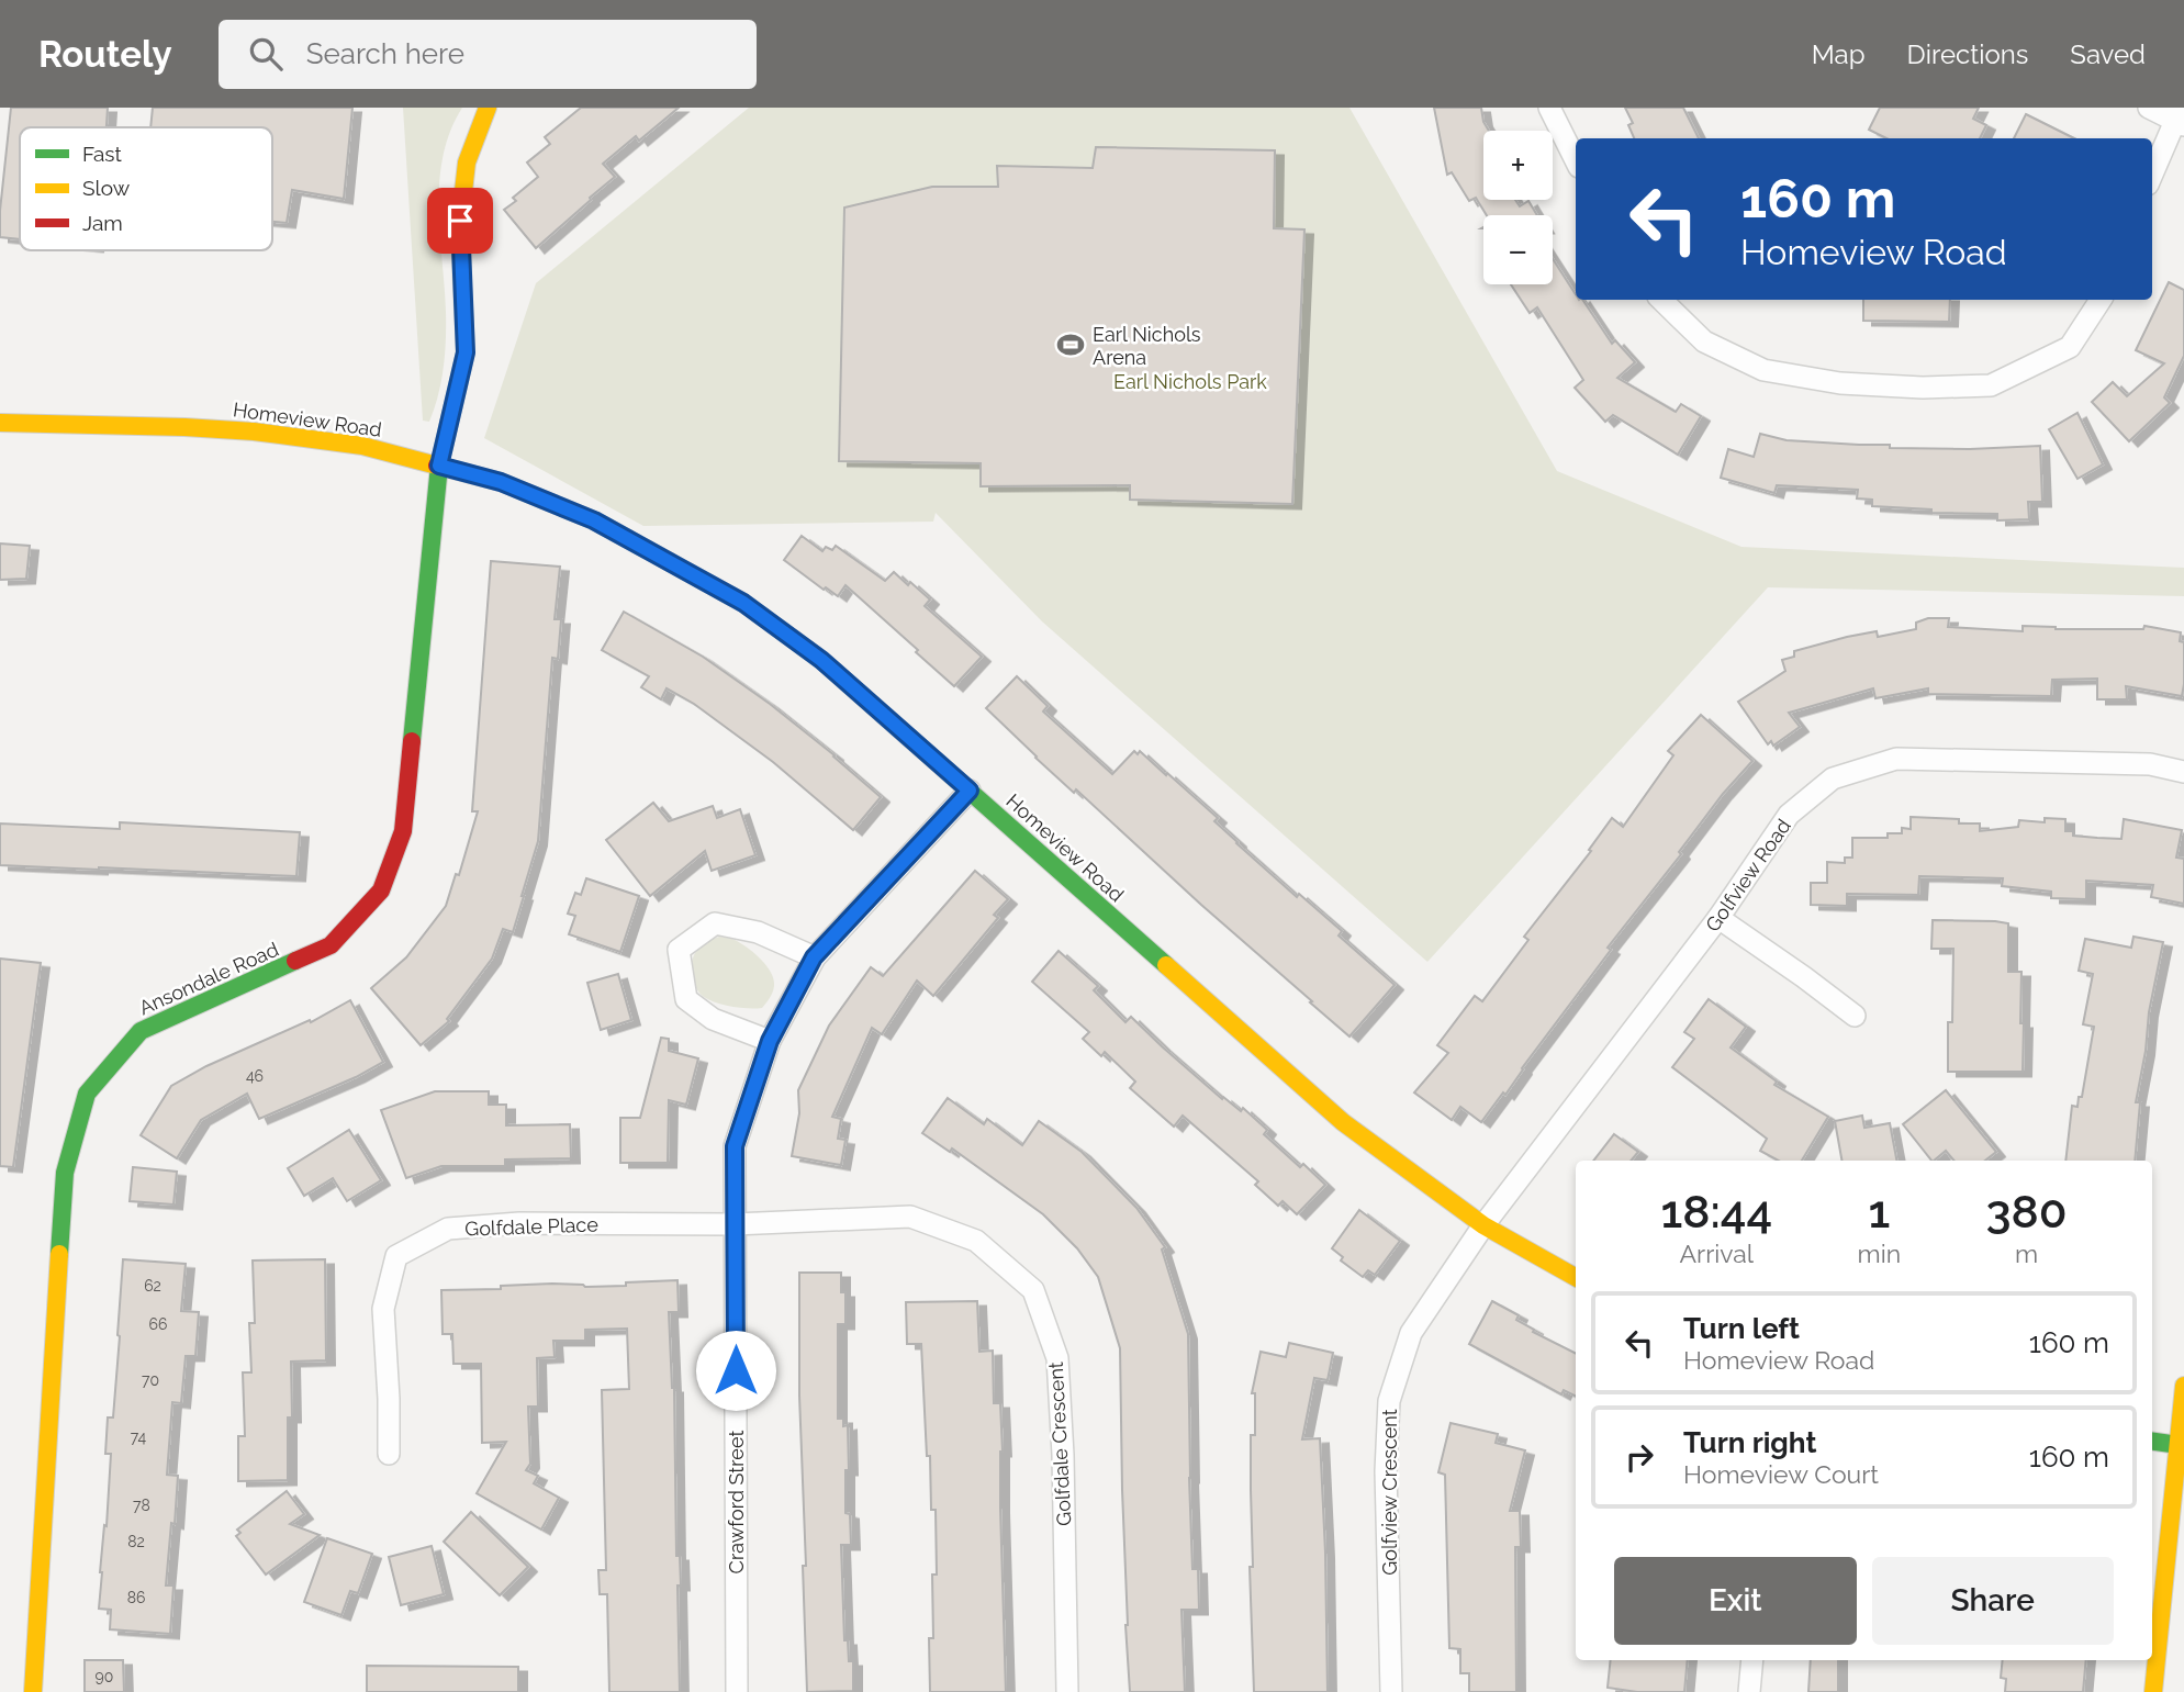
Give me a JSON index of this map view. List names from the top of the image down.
{
  "streets": {
    "street": [
      "Homeview Road",
      "Golfview Road",
      "Ansondale Road",
      "Golfdale Place",
      "Golfdale Crescent",
      "Golfview Crescent",
      "Crawford Street"
    ]
  },
  "crossings": [
    ["Homeview Road", "Golfview Road"],
    ["Homeview Road", "Ansondale Road"],
    ["Homeview Road", "Golfview Crescent"],
    ["Homeview Road", "Crawford Street"],
    ["Golfview Road", "Golfview Crescent"],
    ["Golfdale Place", "Golfdale Crescent"],
    ["Golfdale Place", "Crawford Street"],
    ["Golfdale Crescent", "Crawford Street"]
  ],
  "parks": ["Earl Nichols Park"],
  "places": {
    "sports": ["Earl Nichols Arena"]
  },
  "house_numbers": [
    "46",
    "62",
    "66",
    "70",
    "74",
    "78",
    "82",
    "86",
    "90"
  ],
  "legend": ["Fast", "Slow", "Jam"],
  "page": {
    "header": "Routely",
    "search": "Search here",
    "nav": ["Map", "Directions", "Saved"],
    "map_buttons": ["+", "−"],
    "turn": ["160 m", "Homeview Road"],
    "eta": [
      "18:44",
      "Arrival",
      "1",
      "min",
      "380",
      "m"
    ],
    "list": [
      {
        "name": "Turn left",
        "note": "Homeview Road",
        "value": "160 m"
      },
      {
        "name": "Turn right",
        "note": "Homeview Court",
        "value": "160 m"
      }
    ],
    "buttons": ["Exit", "Share"]
  }
}
